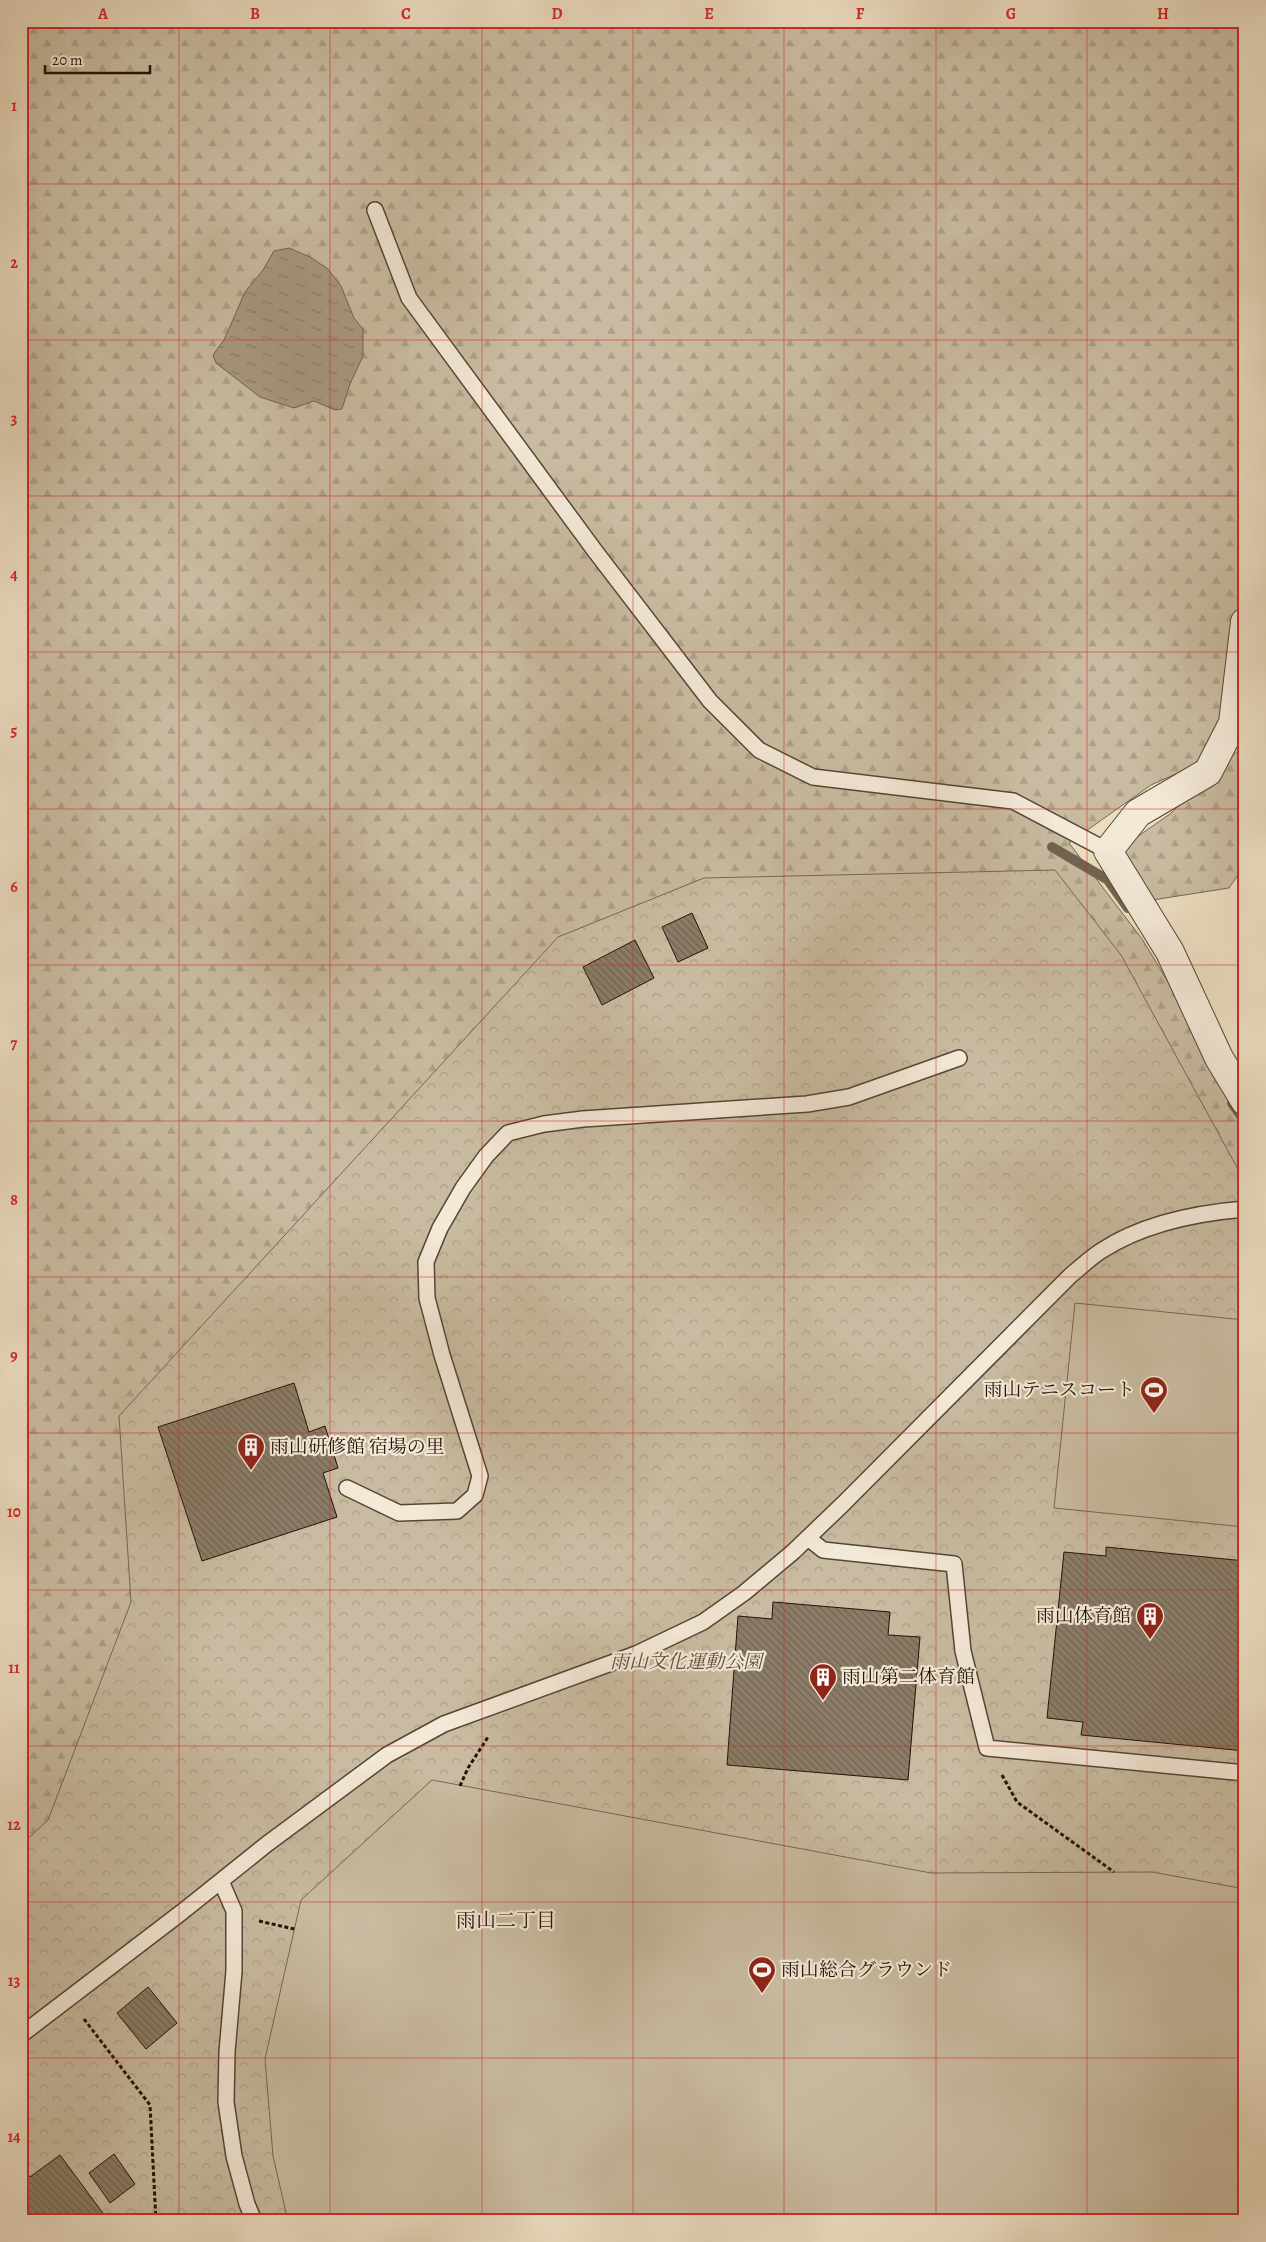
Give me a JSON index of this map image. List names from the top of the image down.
{
  "districts": ["雨山二丁目"],
  "parks": ["雨山文化運動公園"],
  "places": {
    "sports": ["雨山テニスコート", "雨山総合グラウンド"],
    "building": ["雨山研修館 宿場の里", "雨山体育館", "雨山第二体育館"]
  },
  "scale_bar": "20 m",
  "grid": {
    "columns": [
      "A",
      "B",
      "C",
      "D",
      "E",
      "F",
      "G",
      "H"
    ],
    "rows": [
      "1",
      "2",
      "3",
      "4",
      "5",
      "6",
      "7",
      "8",
      "9",
      "10",
      "11",
      "12",
      "13",
      "14"
    ]
  }
}
